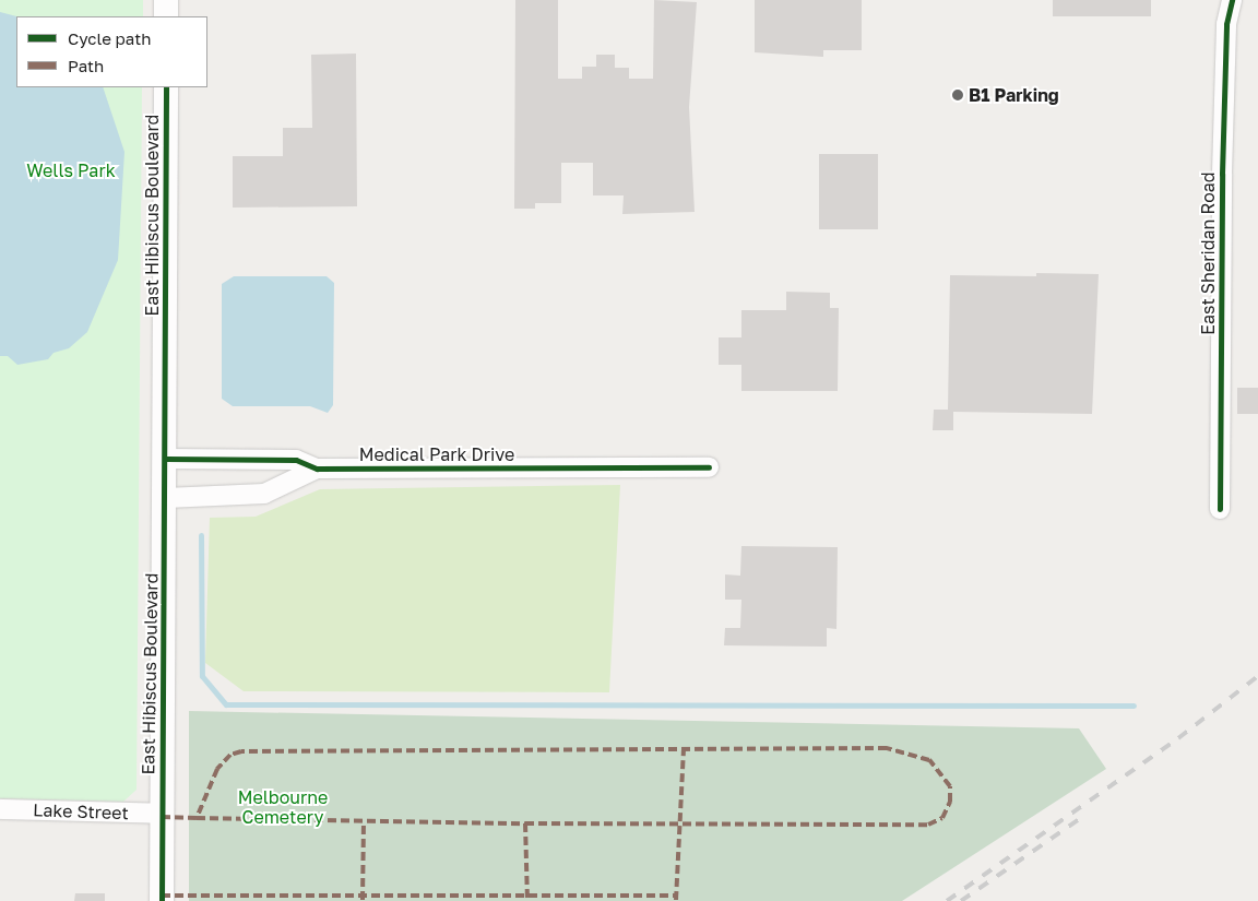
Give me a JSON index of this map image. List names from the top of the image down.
{
  "streets": {
    "street": [
      "East Hibiscus Boulevard",
      "East Sheridan Road",
      "Medical Park Drive",
      "Lake Street"
    ]
  },
  "crossings": [
    ["East Hibiscus Boulevard", "Medical Park Drive"],
    ["East Hibiscus Boulevard", "Lake Street"]
  ],
  "parks": ["Wells Park", "Melbourne Cemetery"],
  "places": ["B1 Parking"],
  "legend": ["Cycle path", "Path"]
}
